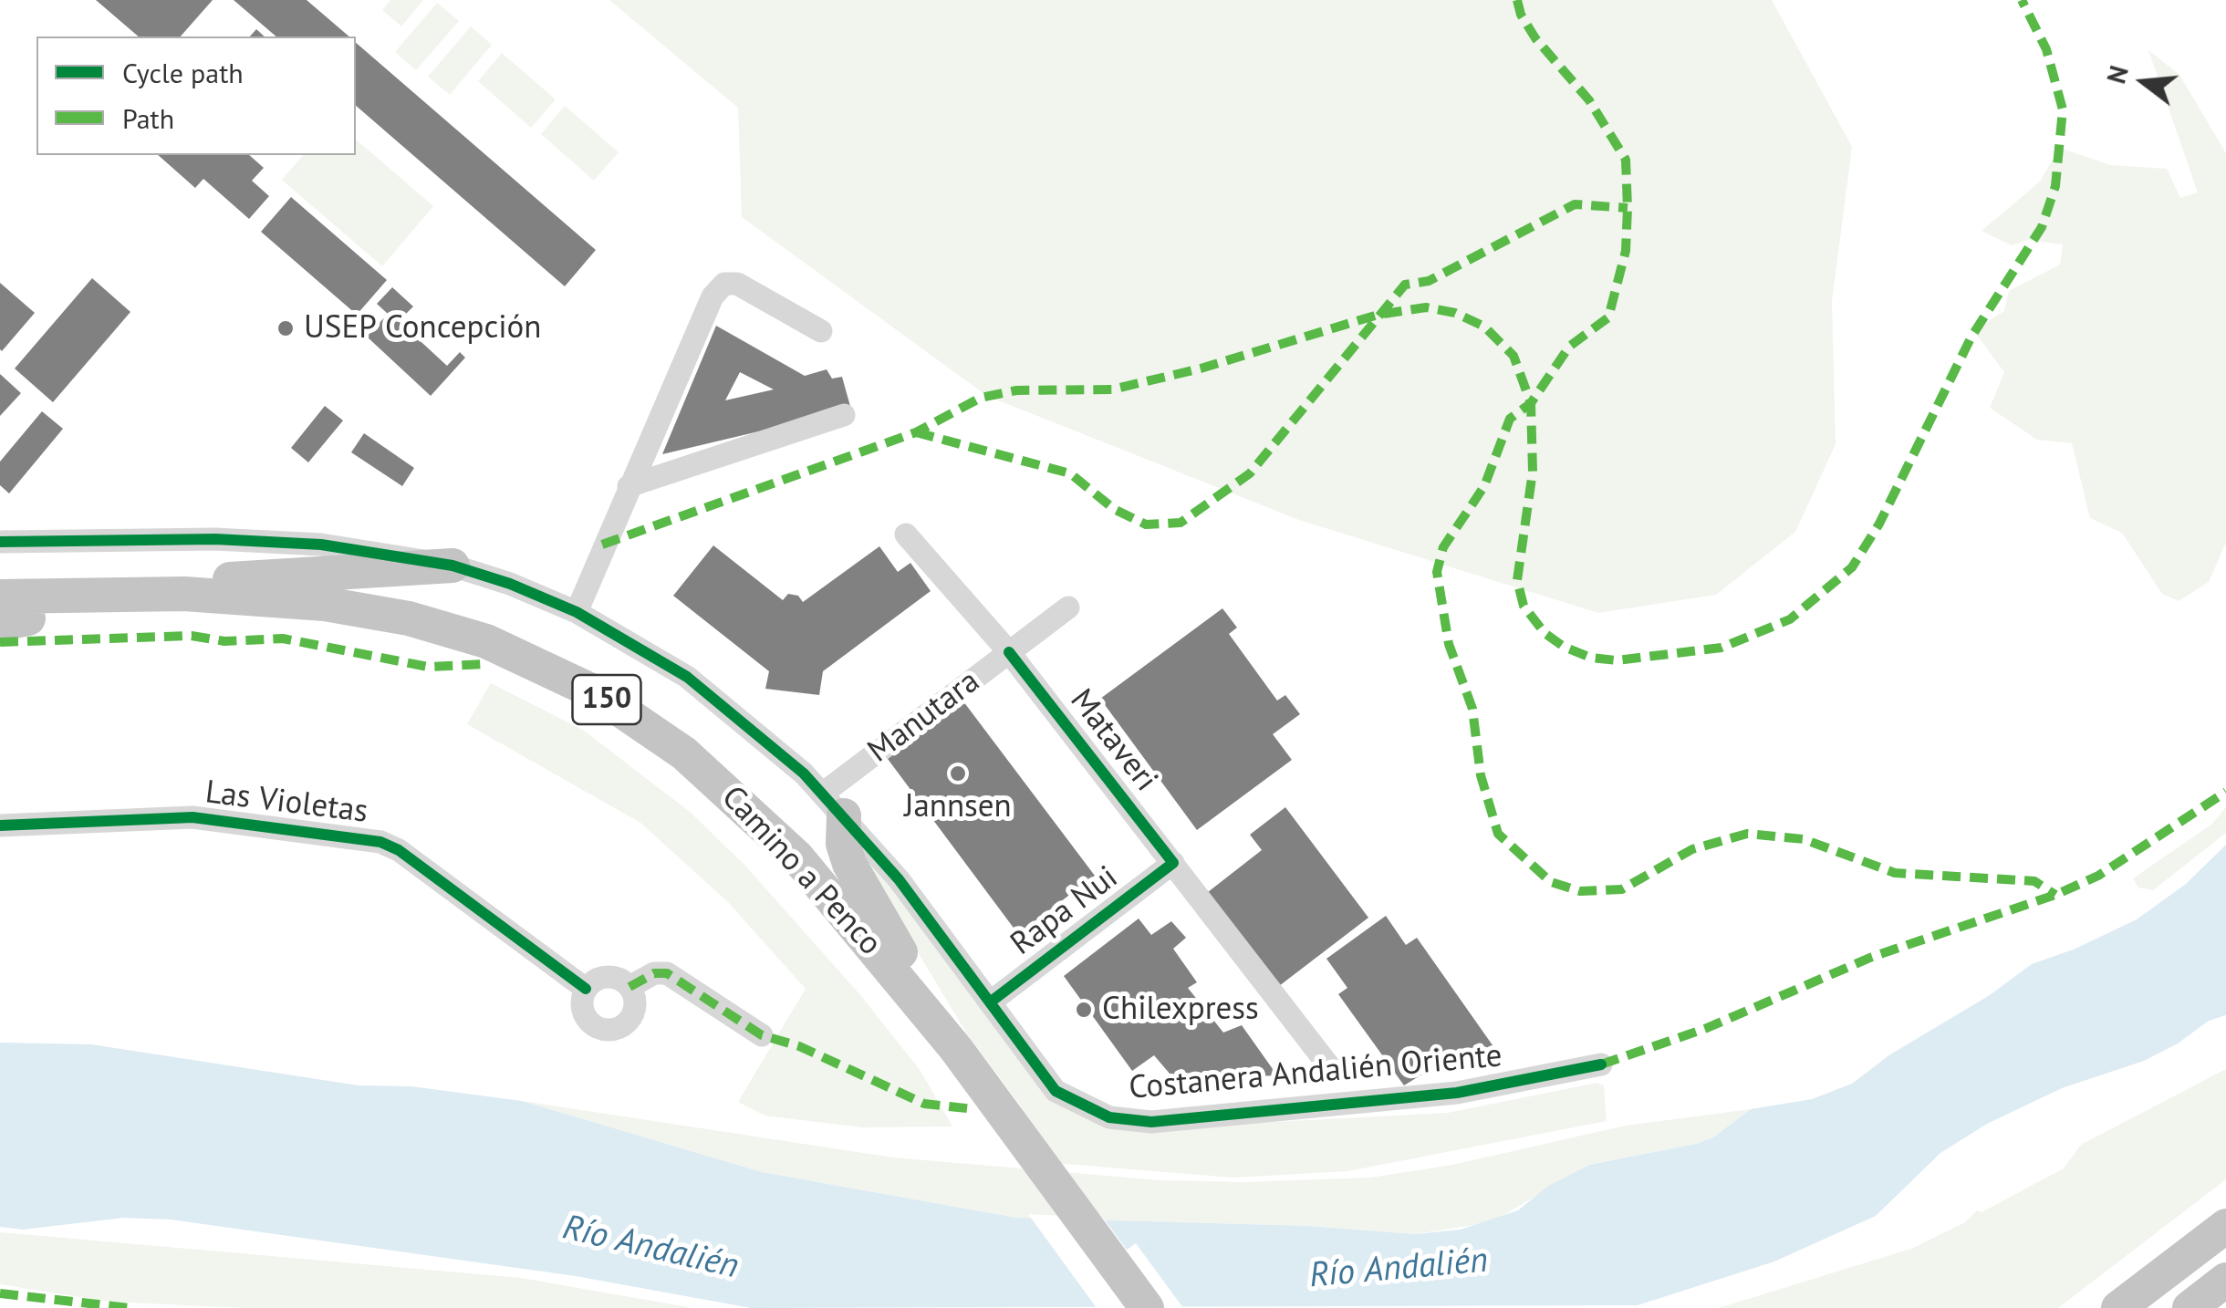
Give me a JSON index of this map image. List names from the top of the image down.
{
  "streets": {
    "highway": ["150", "Camino a Penco"],
    "street": [
      "Manutara",
      "Mataveri",
      "Las Violetas",
      "Rapa Nui",
      "Costanera Andalién Oriente"
    ]
  },
  "crossings": [
    ["Manutara", "Mataveri"],
    ["Manutara", "Costanera Andalién Oriente"],
    ["Mataveri", "Rapa Nui"],
    ["Rapa Nui", "Costanera Andalién Oriente"]
  ],
  "water": ["Río Andalién"],
  "places": ["USEP Concepción", "Jannsen", "Chilexpress"],
  "legend": ["Cycle path", "Path"],
  "north": "left"
}
